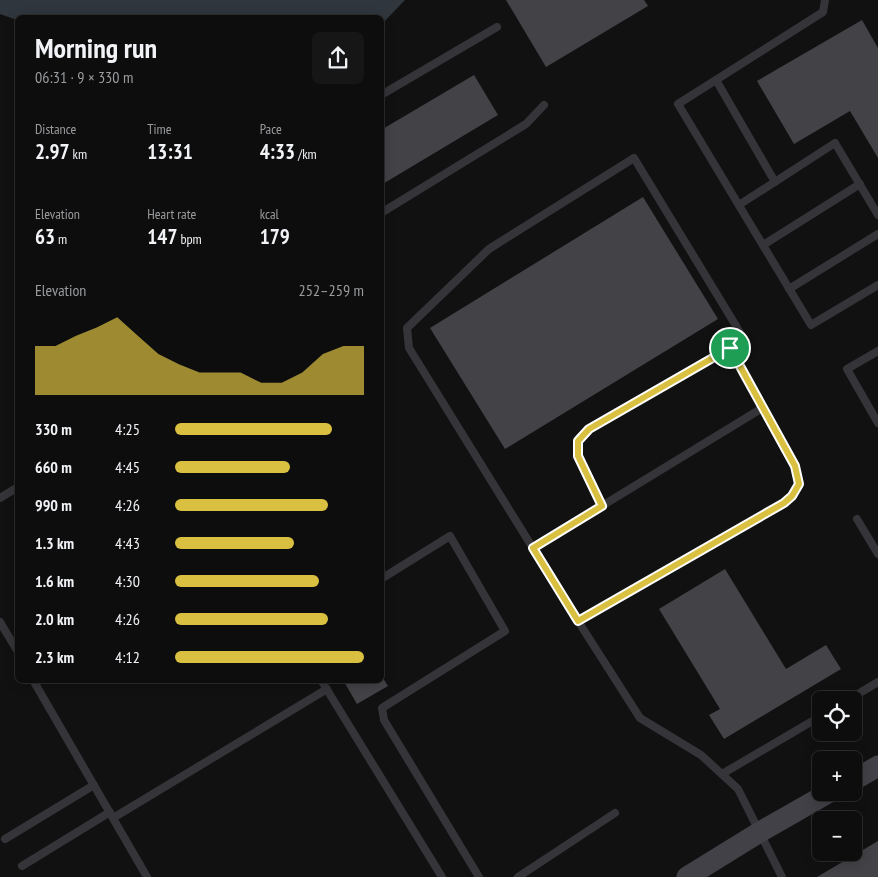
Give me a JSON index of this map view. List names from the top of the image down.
{
  "page": {
    "heading": ["Morning run", "06:31 · 9 × 330 m"],
    "stats": [
      ["Distance", "2.97 km"],
      ["Time", "13:31"],
      ["Pace", "4:33 /km"],
      ["Elevation", "63 m"],
      ["Heart rate", "147 bpm"],
      ["kcal", "179"]
    ],
    "chart": ["Elevation", "252–259 m"],
    "list": [
      {
        "name": "330 m",
        "note": "4:25"
      },
      {
        "name": "660 m",
        "note": "4:45"
      },
      {
        "name": "990 m",
        "note": "4:26"
      },
      {
        "name": "1.3 km",
        "note": "4:43"
      },
      {
        "name": "1.6 km",
        "note": "4:30"
      },
      {
        "name": "2.0 km",
        "note": "4:26"
      },
      {
        "name": "2.3 km",
        "note": "4:12"
      }
    ],
    "map_buttons": ["+", "−"]
  }
}
